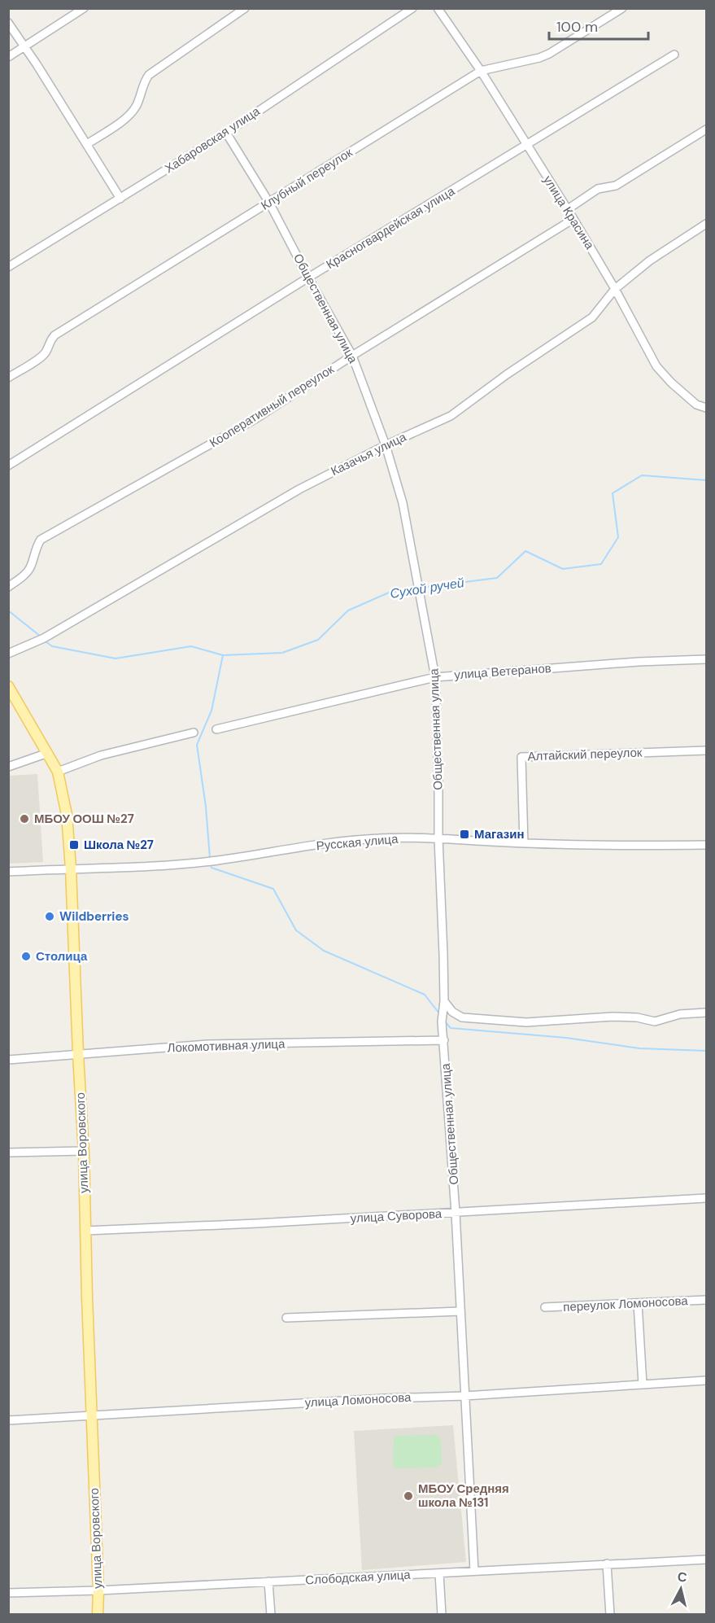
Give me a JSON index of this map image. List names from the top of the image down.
{
  "streets": {
    "main road": ["улица Воровского"],
    "street": [
      "Хабаровская улица",
      "Клубный переулок",
      "улица Красина",
      "Красногвардейская улица",
      "Общественная улица",
      "Кооперативный переулок",
      "Казачья улица",
      "улица Ветеранов",
      "Алтайский переулок",
      "Русская улица",
      "Локомотивная улица",
      "улица Суворова",
      "переулок Ломоносова",
      "улица Ломоносова",
      "Слободская улица"
    ]
  },
  "crossings": [
    ["Хабаровская улица", "Общественная улица"],
    ["Клубный переулок", "улица Красина"],
    ["Клубный переулок", "Общественная улица"],
    ["улица Красина", "Красногвардейская улица"],
    ["улица Красина", "Кооперативный переулок"],
    ["улица Красина", "Казачья улица"],
    ["Красногвардейская улица", "Общественная улица"],
    ["Общественная улица", "Кооперативный переулок"],
    ["Общественная улица", "Казачья улица"],
    ["Общественная улица", "улица Ветеранов"],
    ["Общественная улица", "Русская улица"],
    ["Общественная улица", "Локомотивная улица"],
    ["Общественная улица", "улица Суворова"],
    ["Общественная улица", "улица Ломоносова"],
    ["Общественная улица", "Слободская улица"],
    ["Алтайский переулок", "Русская улица"],
    ["Русская улица", "улица Воровского"],
    ["Локомотивная улица", "улица Воровского"],
    ["улица Воровского", "улица Суворова"],
    ["улица Воровского", "улица Ломоносова"],
    ["улица Воровского", "Слободская улица"]
  ],
  "water": ["Сухой ручей"],
  "places": {
    "other": [
      "МБОУ ООШ №27",
      "Wildberries",
      "Столица",
      "МБОУ Средняя школа №131"
    ],
    "transit": ["Магазин", "Школа №27"]
  },
  "scale_bar": "100 m",
  "north": "top"
}
